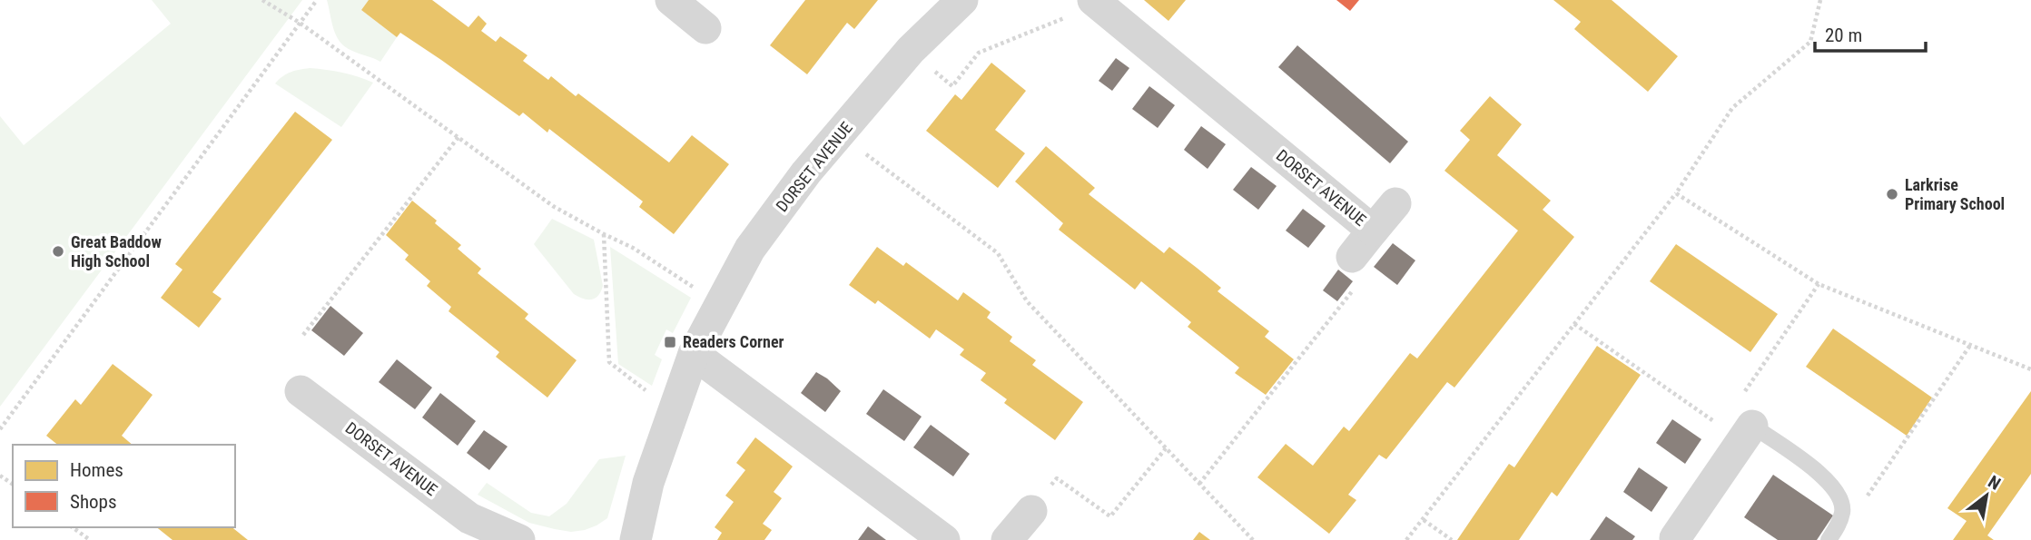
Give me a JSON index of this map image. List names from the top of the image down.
{
  "streets": {
    "street": ["DORSET AVENUE"]
  },
  "places": {
    "other": ["Larkrise Primary School", "Great Baddow High School"],
    "transit": ["Readers Corner"]
  },
  "legend": ["Homes", "Shops"],
  "scale_bar": "20 m",
  "north": "top right"
}
